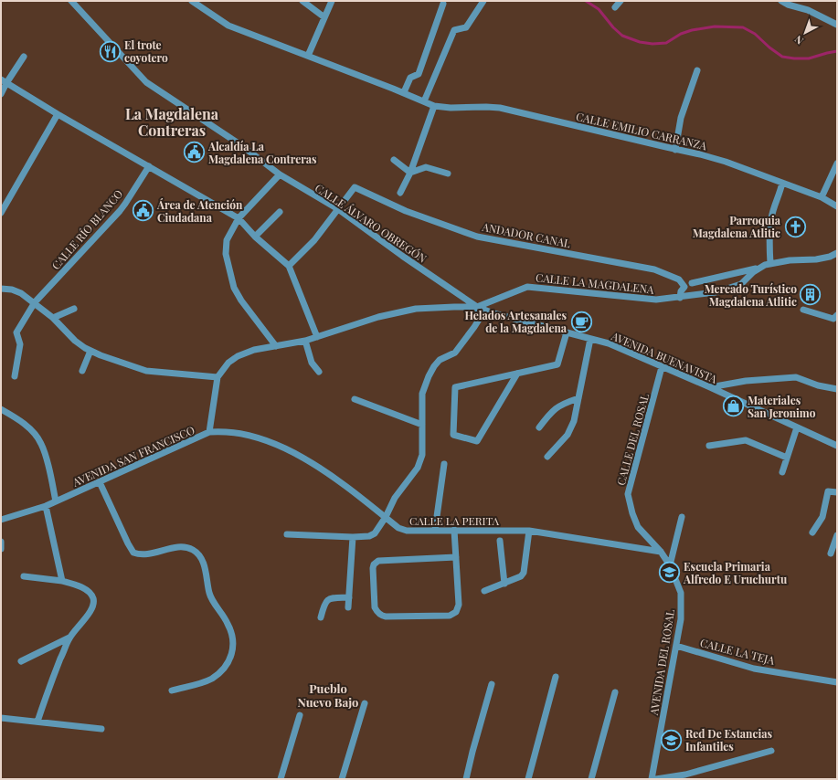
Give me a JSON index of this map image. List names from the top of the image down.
{
  "streets": {
    "street": [
      "CALLE EMILIO CARRANZA",
      "CALLE ÁLVARO OBREGÓN",
      "CALLE RÍO BLANCO",
      "ANDADOR CANAL",
      "CALLE LA MAGDALENA",
      "AVENIDA BUENAVISTA",
      "CALLE DEL ROSAL",
      "AVENIDA SAN FRANCISCO",
      "CALLE LA PERITA",
      "CALLE LA TEJA",
      "AVENIDA DEL ROSAL"
    ]
  },
  "crossings": [
    ["CALLE ÁLVARO OBREGÓN", "ANDADOR CANAL"],
    ["CALLE ÁLVARO OBREGÓN", "CALLE LA MAGDALENA"],
    ["CALLE ÁLVARO OBREGÓN", "AVENIDA BUENAVISTA"],
    ["CALLE ÁLVARO OBREGÓN", "AVENIDA SAN FRANCISCO"],
    ["ANDADOR CANAL", "CALLE LA MAGDALENA"],
    ["CALLE LA MAGDALENA", "AVENIDA BUENAVISTA"],
    ["CALLE LA MAGDALENA", "AVENIDA SAN FRANCISCO"],
    ["AVENIDA BUENAVISTA", "CALLE DEL ROSAL"],
    ["AVENIDA BUENAVISTA", "AVENIDA SAN FRANCISCO"],
    ["CALLE DEL ROSAL", "CALLE LA PERITA"],
    ["CALLE DEL ROSAL", "AVENIDA DEL ROSAL"],
    ["AVENIDA SAN FRANCISCO", "CALLE LA PERITA"],
    ["CALLE LA PERITA", "AVENIDA DEL ROSAL"],
    ["CALLE LA TEJA", "AVENIDA DEL ROSAL"]
  ],
  "districts": ["La Magdalena Contreras", "Pueblo Nuevo Bajo"],
  "places": {
    "restaurant": ["El trote coyotero"],
    "public building": ["Alcaldía La Magdalena Contreras", "Área de Atención Ciudadana"],
    "church": ["Parroquia Magdalena Atlitic"],
    "building": ["Mercado Turístico Magdalena Atlitic"],
    "cafe": ["Helados Artesanales de la Magdalena"],
    "shop": ["Materiales San Jeronimo"],
    "school or university": ["Escuela Primaria Alfredo E Uruchurtu", "Red De Estancias Infantiles"]
  },
  "north": "bottom left"
}
